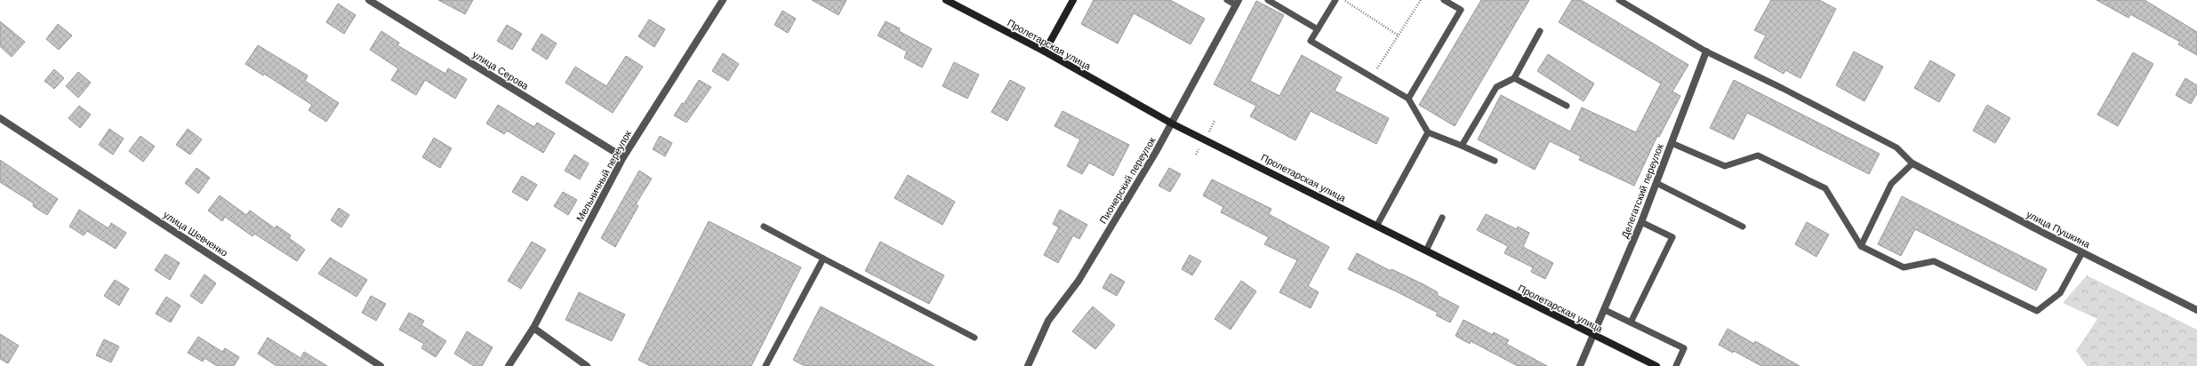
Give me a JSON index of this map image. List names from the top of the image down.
{
  "streets": {
    "main road": ["Пролетарская улица"],
    "street": [
      "улица Серова",
      "Мельничный переулок",
      "Пионерский переулок",
      "Делегатский переулок",
      "улица Пушкина",
      "улица Шевченко"
    ]
  },
  "crossings": [
    ["Пролетарская улица", "Пионерский переулок"],
    ["Пролетарская улица", "Делегатский переулок"],
    ["улица Серова", "Мельничный переулок"]
  ]
}
